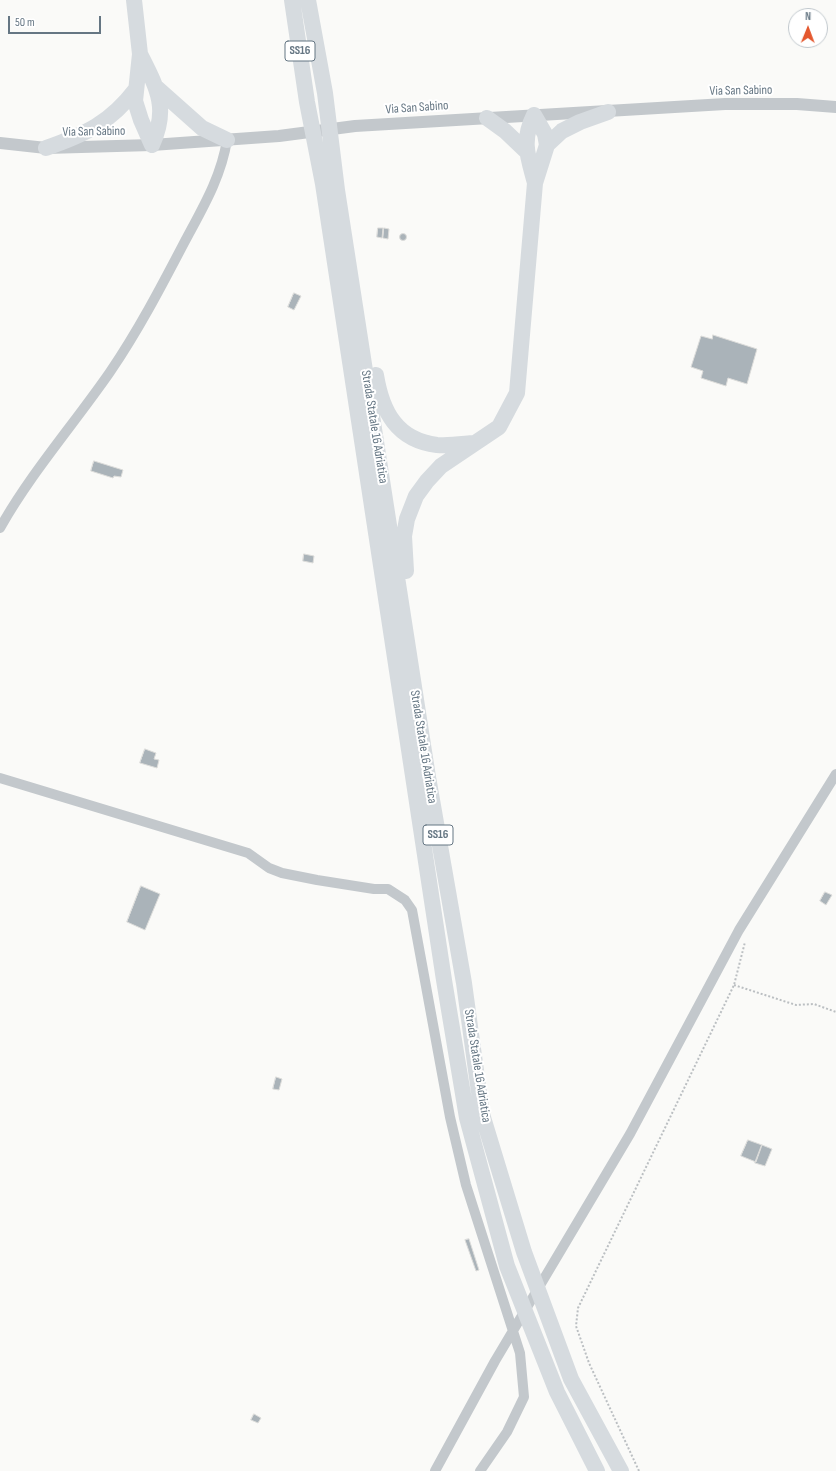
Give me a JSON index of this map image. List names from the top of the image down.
{
  "streets": {
    "highway": ["SS16", "Strada Statale 16 Adriatica"],
    "street": ["Via San Sabino"]
  },
  "scale_bar": "50 m",
  "north": "top"
}
